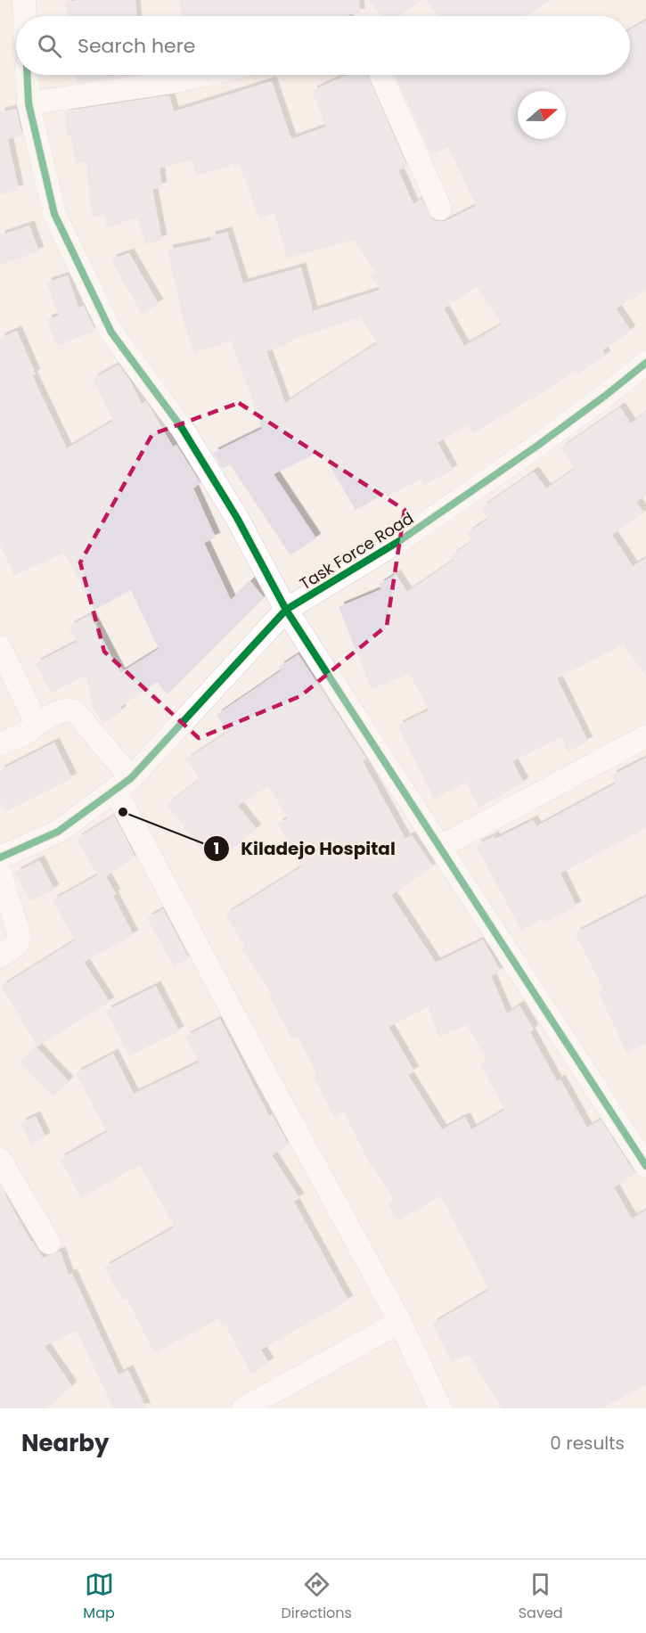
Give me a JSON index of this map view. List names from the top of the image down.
{
  "streets": {
    "street": ["Task Force Road"]
  },
  "places": ["Kiladejo Hospital"],
  "north": "right",
  "page": {
    "search": "Search here",
    "heading": ["Nearby", "0 results"],
    "nav": ["Map", "Directions", "Saved"]
  }
}
